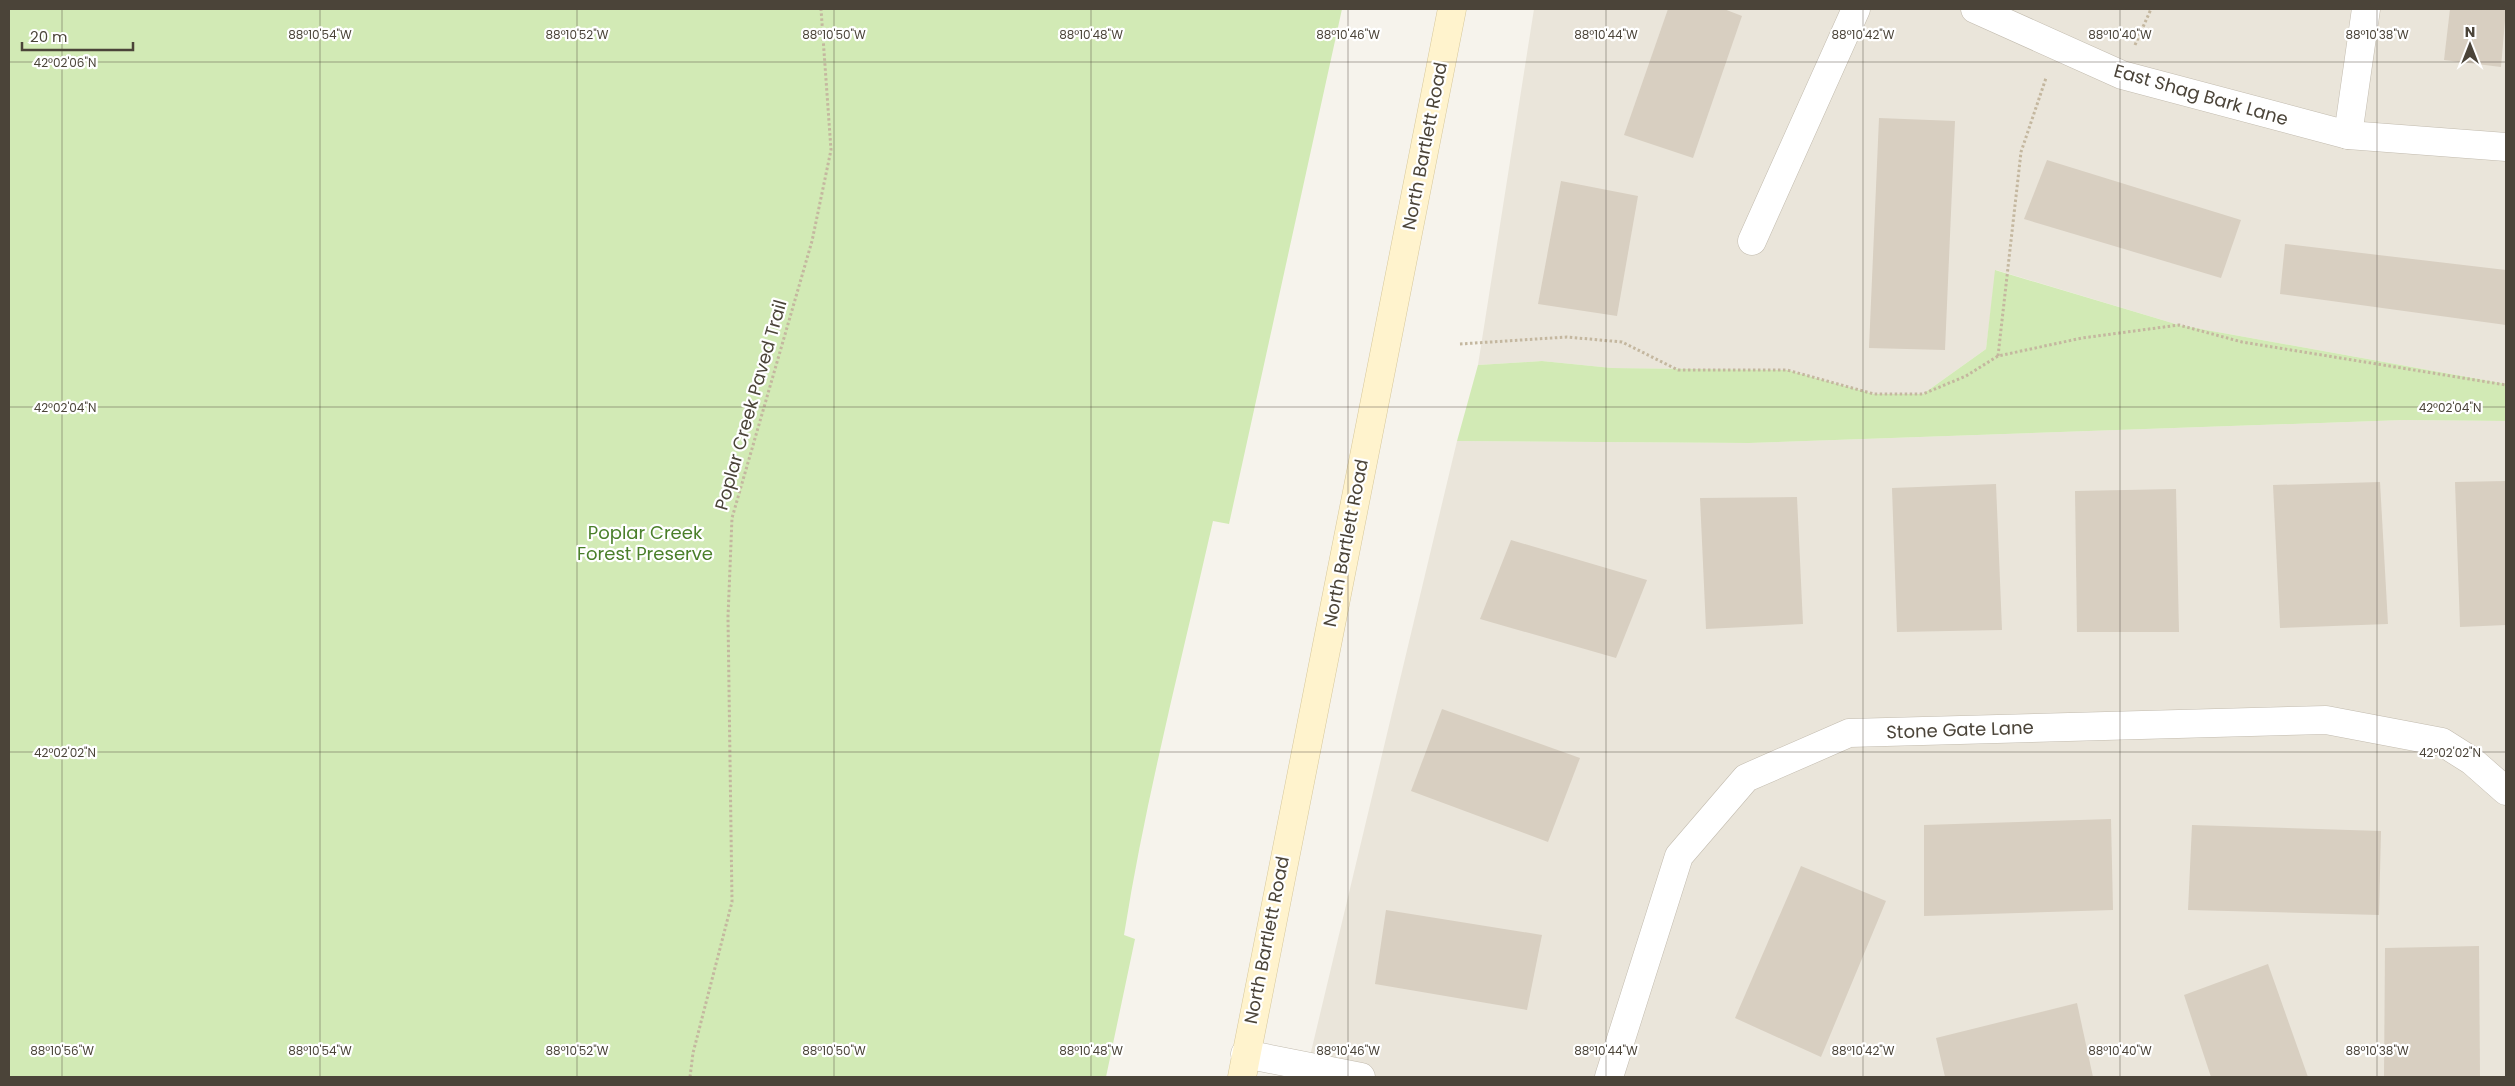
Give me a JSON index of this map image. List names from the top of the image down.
{
  "streets": {
    "street": ["East Shag Bark Lane", "North Bartlett Road", "Stone Gate Lane"],
    "path": ["Poplar Creek Paved Trail"]
  },
  "parks": ["Poplar Creek Forest Preserve"],
  "scale_bar": "20 m",
  "north": "top",
  "coordinates": [
    "88°10'54\"W",
    "88°10'52\"W",
    "88°10'50\"W",
    "88°10'48\"W",
    "88°10'46\"W",
    "88°10'44\"W",
    "88°10'42\"W",
    "88°10'40\"W",
    "88°10'38\"W",
    "42°02'06\"N",
    "42°02'04\"N",
    "42°02'02\"N",
    "88°10'56\"W"
  ]
}
